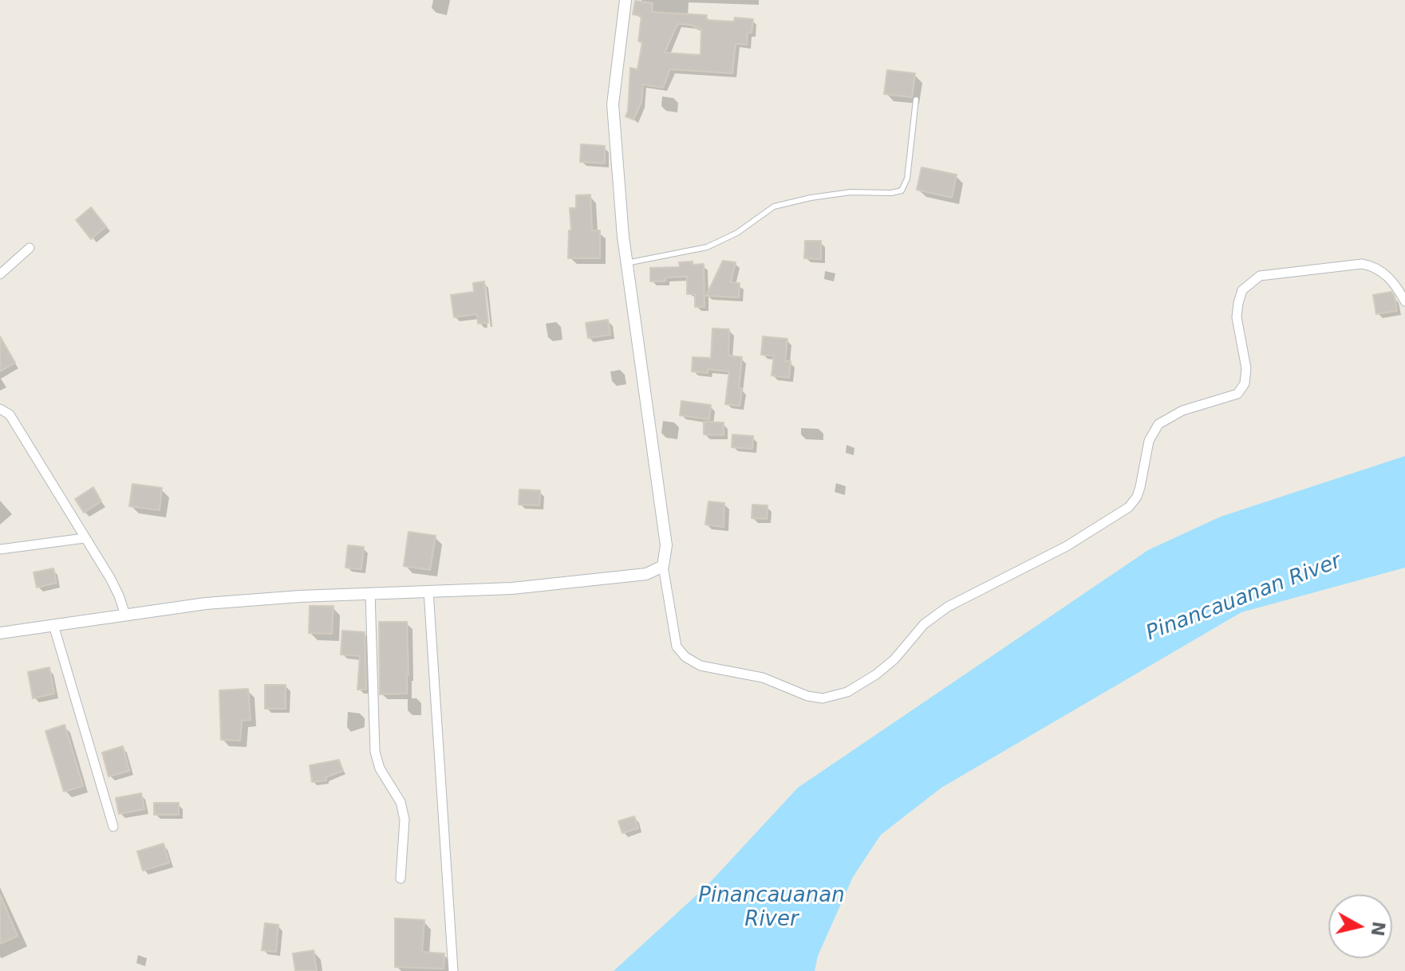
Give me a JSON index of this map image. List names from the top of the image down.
{
  "water": ["Pinancauanan River"],
  "north": "right"
}
